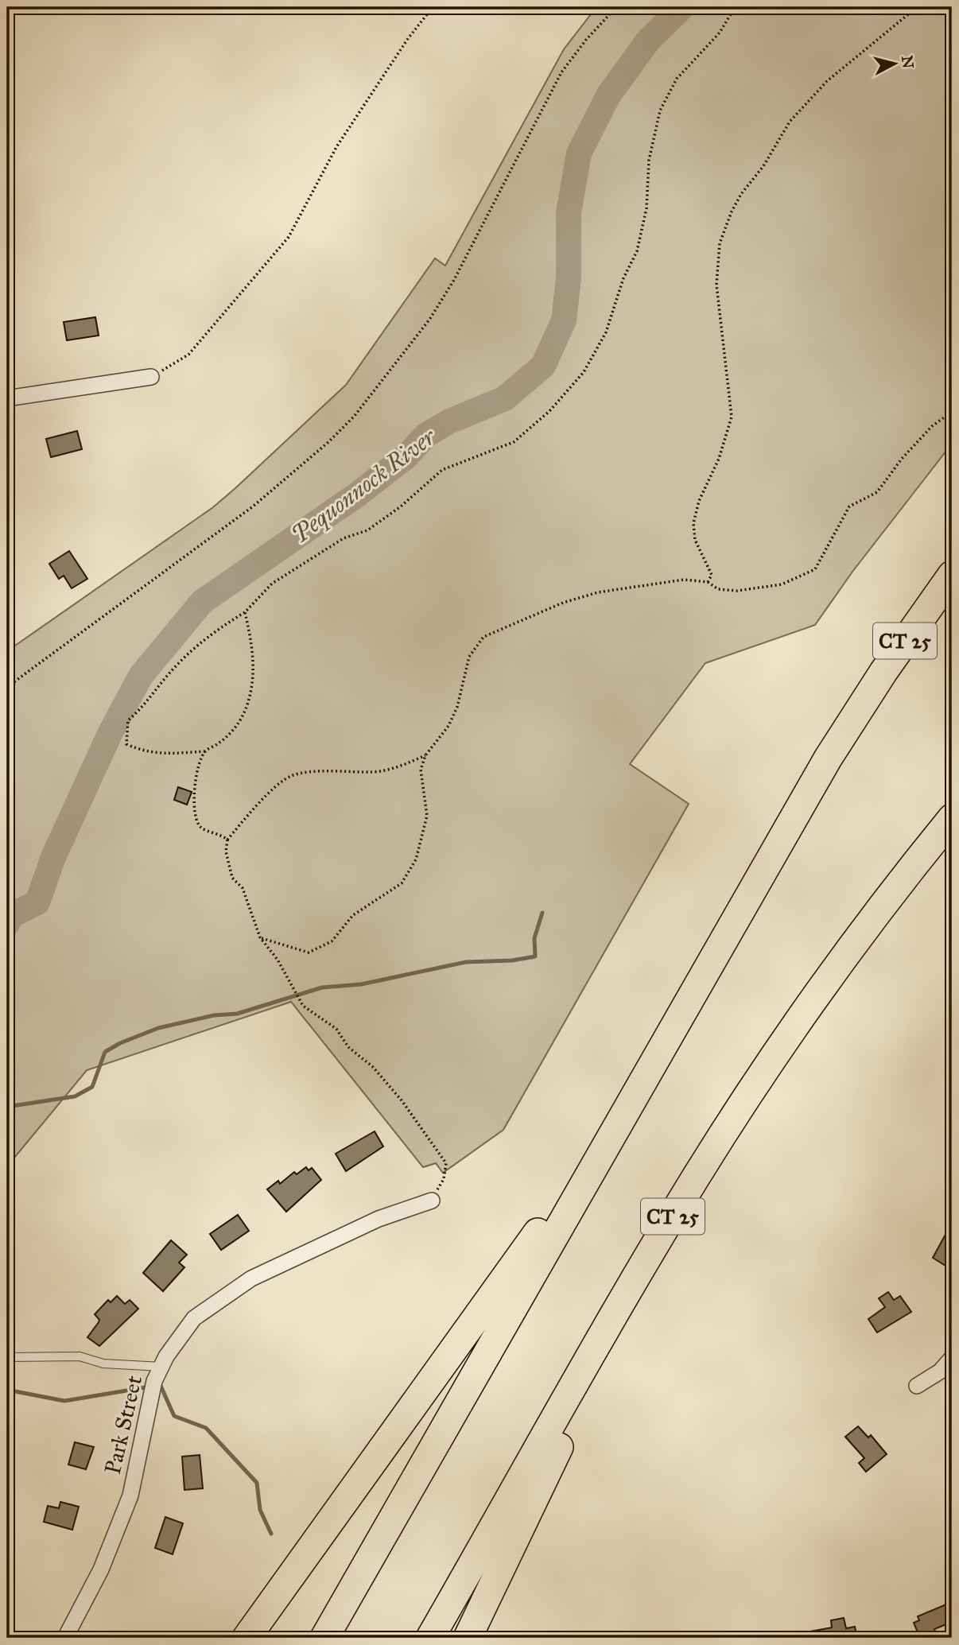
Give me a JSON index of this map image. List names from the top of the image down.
{
  "streets": {
    "highway": ["CT 25"],
    "street": ["Park Street"]
  },
  "water": ["Pequonnock River"],
  "north": "right"
}
